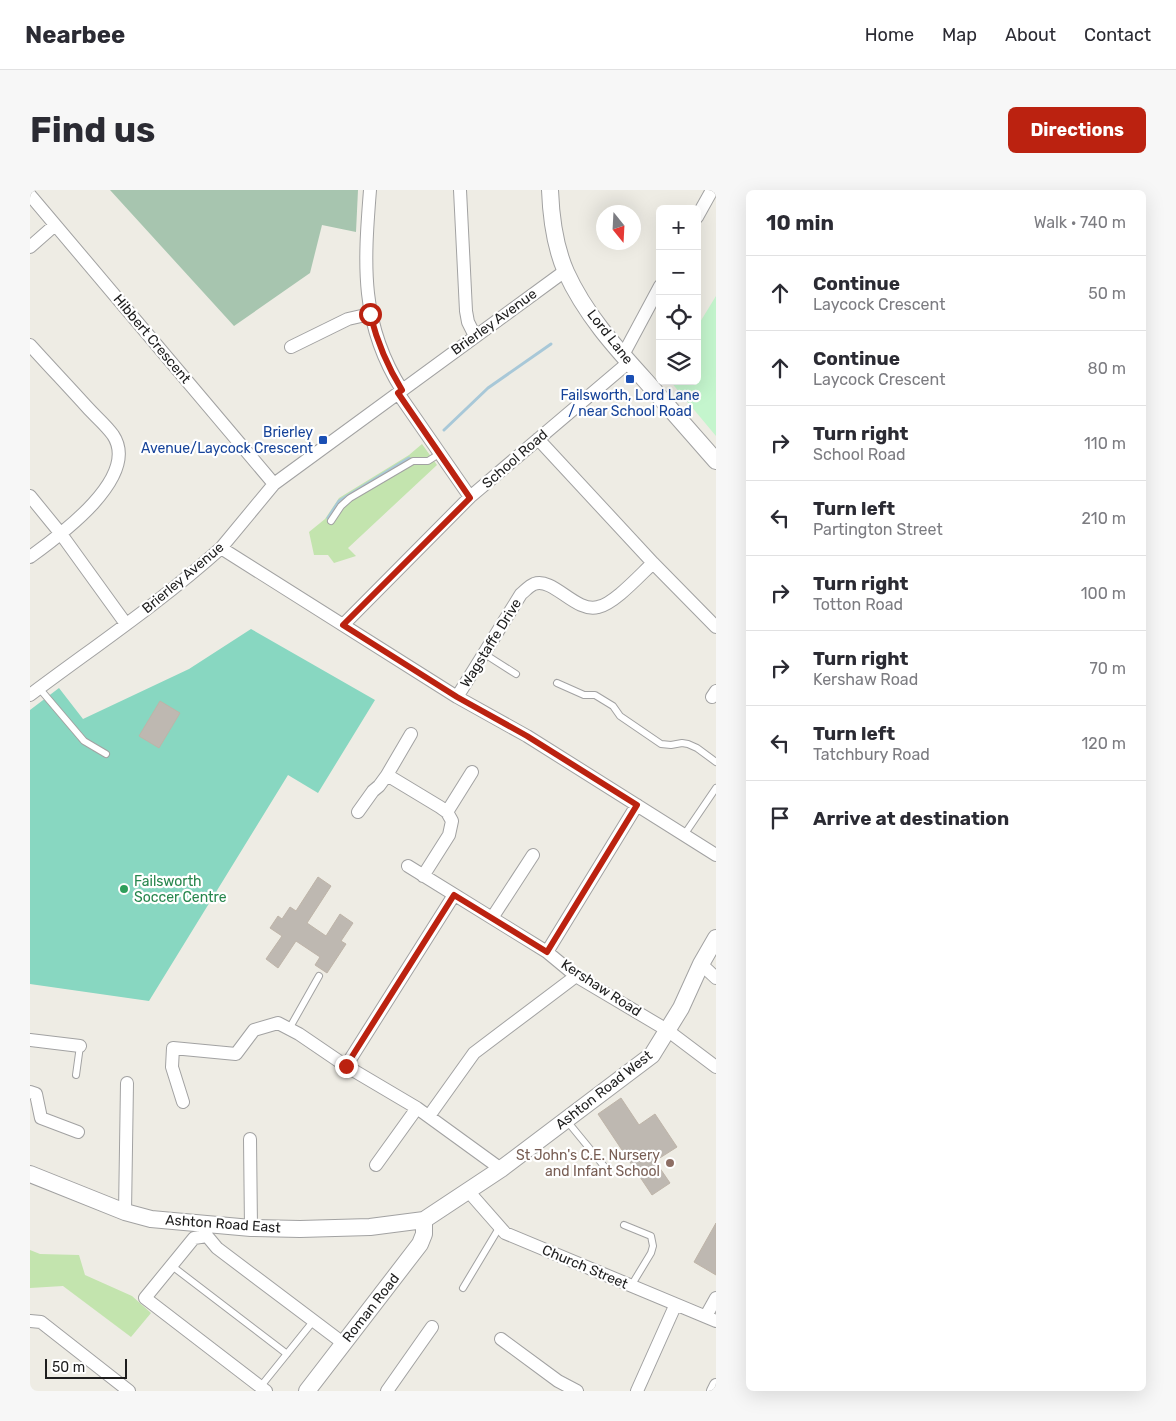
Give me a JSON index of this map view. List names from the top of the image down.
{
  "streets": {
    "street": [
      "Brierley Avenue",
      "Lord Lane",
      "Hibbert Crescent",
      "School Road",
      "Wagstaffe Drive",
      "Kershaw Road",
      "Ashton Road West",
      "Ashton Road East",
      "Church Street",
      "Roman Road"
    ]
  },
  "crossings": [
    ["Brierley Avenue", "Lord Lane"],
    ["Brierley Avenue", "Hibbert Crescent"],
    ["Lord Lane", "School Road"],
    ["Kershaw Road", "Ashton Road West"],
    ["Ashton Road West", "Ashton Road East"],
    ["Ashton Road West", "Church Street"],
    ["Ashton Road West", "Roman Road"],
    ["Ashton Road East", "Roman Road"]
  ],
  "places": {
    "transit": ["Failsworth, Lord Lane / near School Road", "Brierley Avenue/Laycock Crescent"],
    "other": ["Failsworth Soccer Centre", "St John's C.E. Nursery and Infant School"]
  },
  "scale_bar": "50 m",
  "north": "bottom",
  "page": {
    "header": "Nearbee",
    "nav": [
      "Home",
      "Map",
      "About",
      "Contact"
    ],
    "buttons": "Directions",
    "title": "Find us",
    "heading": ["10 min", "Walk · 740 m"],
    "map_buttons": ["+", "−"],
    "list": [
      ["Continue", "Laycock Crescent", "50 m"],
      ["Continue", "Laycock Crescent", "80 m"],
      ["Turn right", "School Road", "110 m"],
      ["Turn left", "Partington Street", "210 m"],
      ["Turn right", "Totton Road", "100 m"],
      ["Turn right", "Kershaw Road", "70 m"],
      ["Turn left", "Tatchbury Road", "120 m"],
      "Arrive at destination"
    ],
    "scale": "50 m"
  }
}
